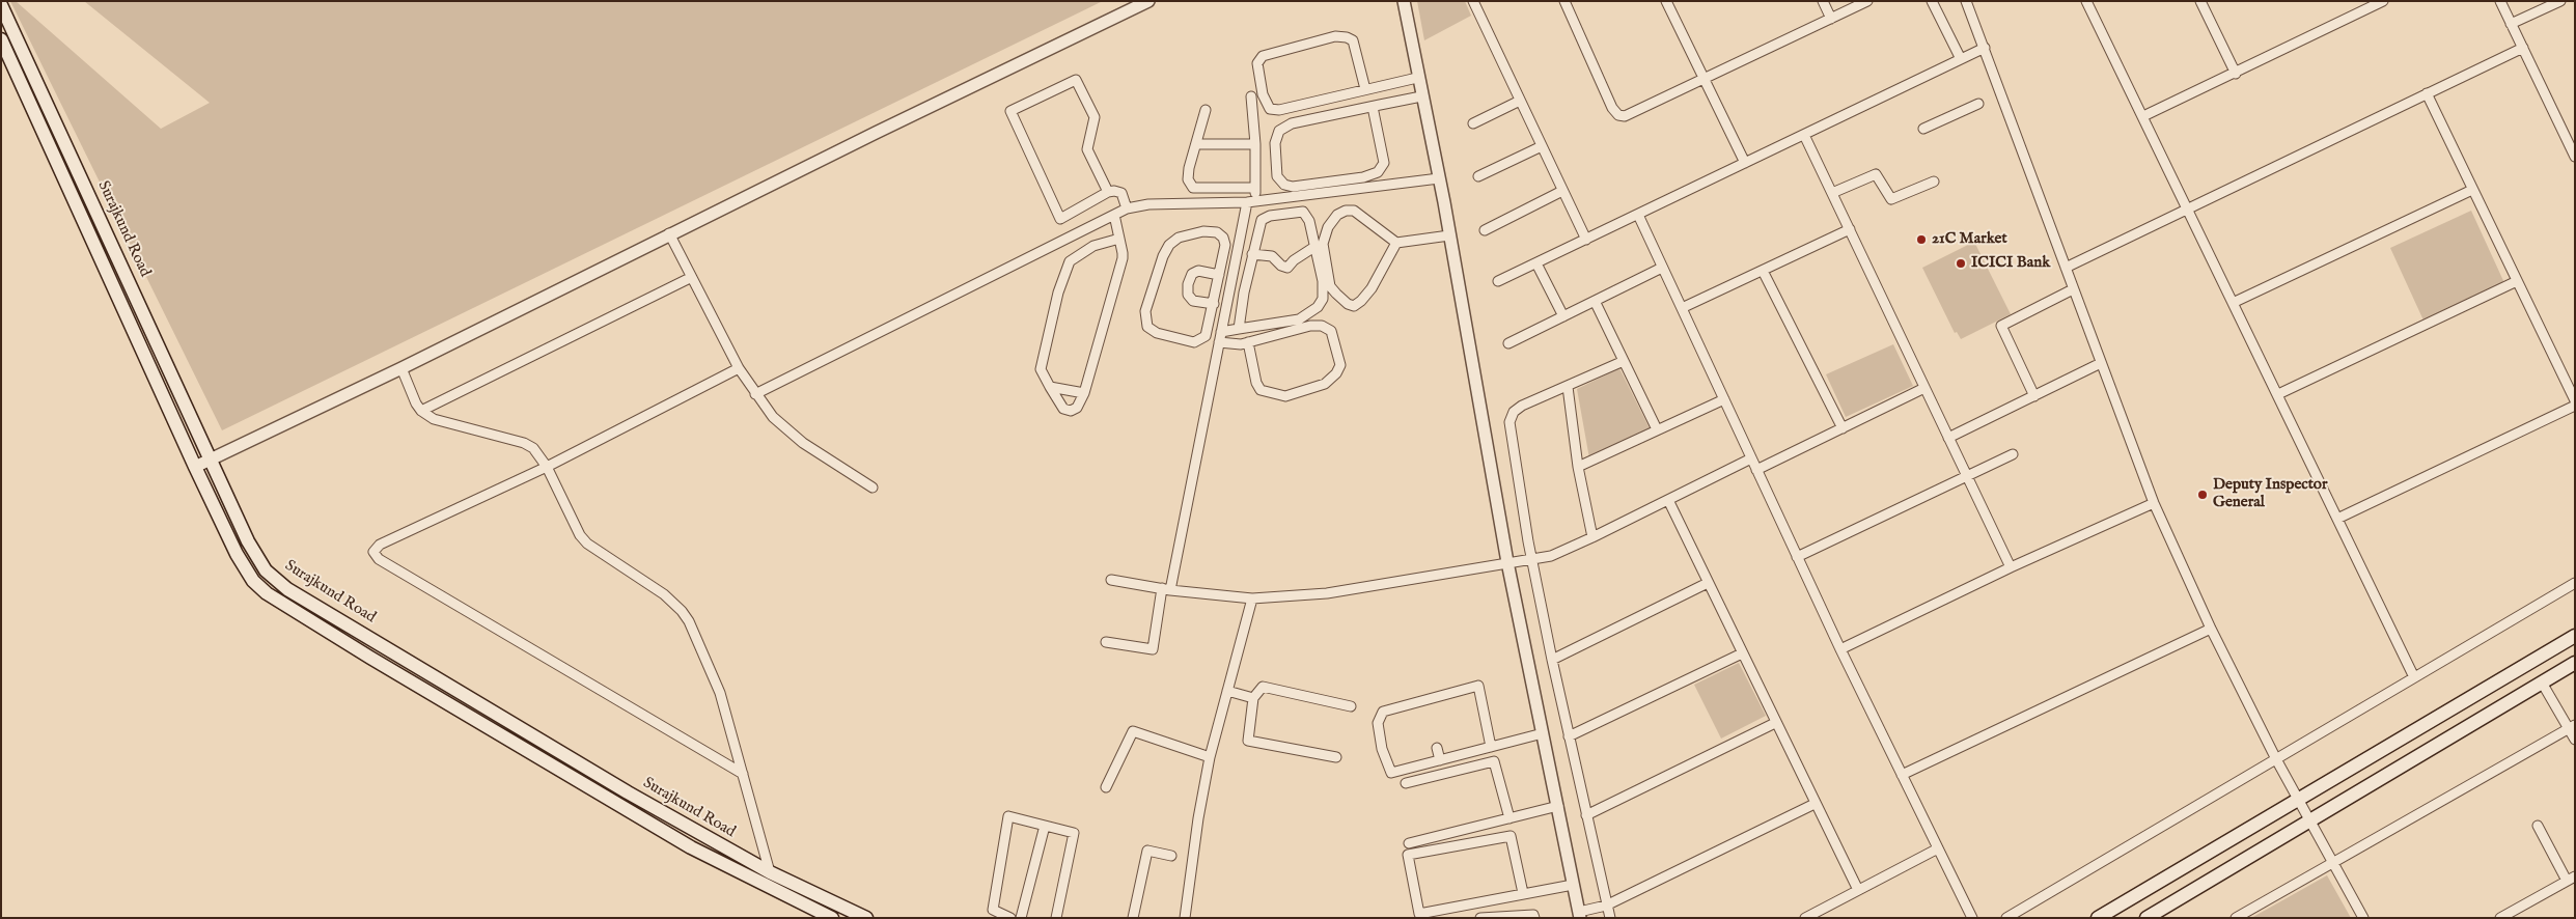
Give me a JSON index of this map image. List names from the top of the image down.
{
  "streets": {
    "main road": ["Surajkund Road"]
  },
  "places": ["21C Market", "ICICI Bank", "Deputy Inspector General"]
}
